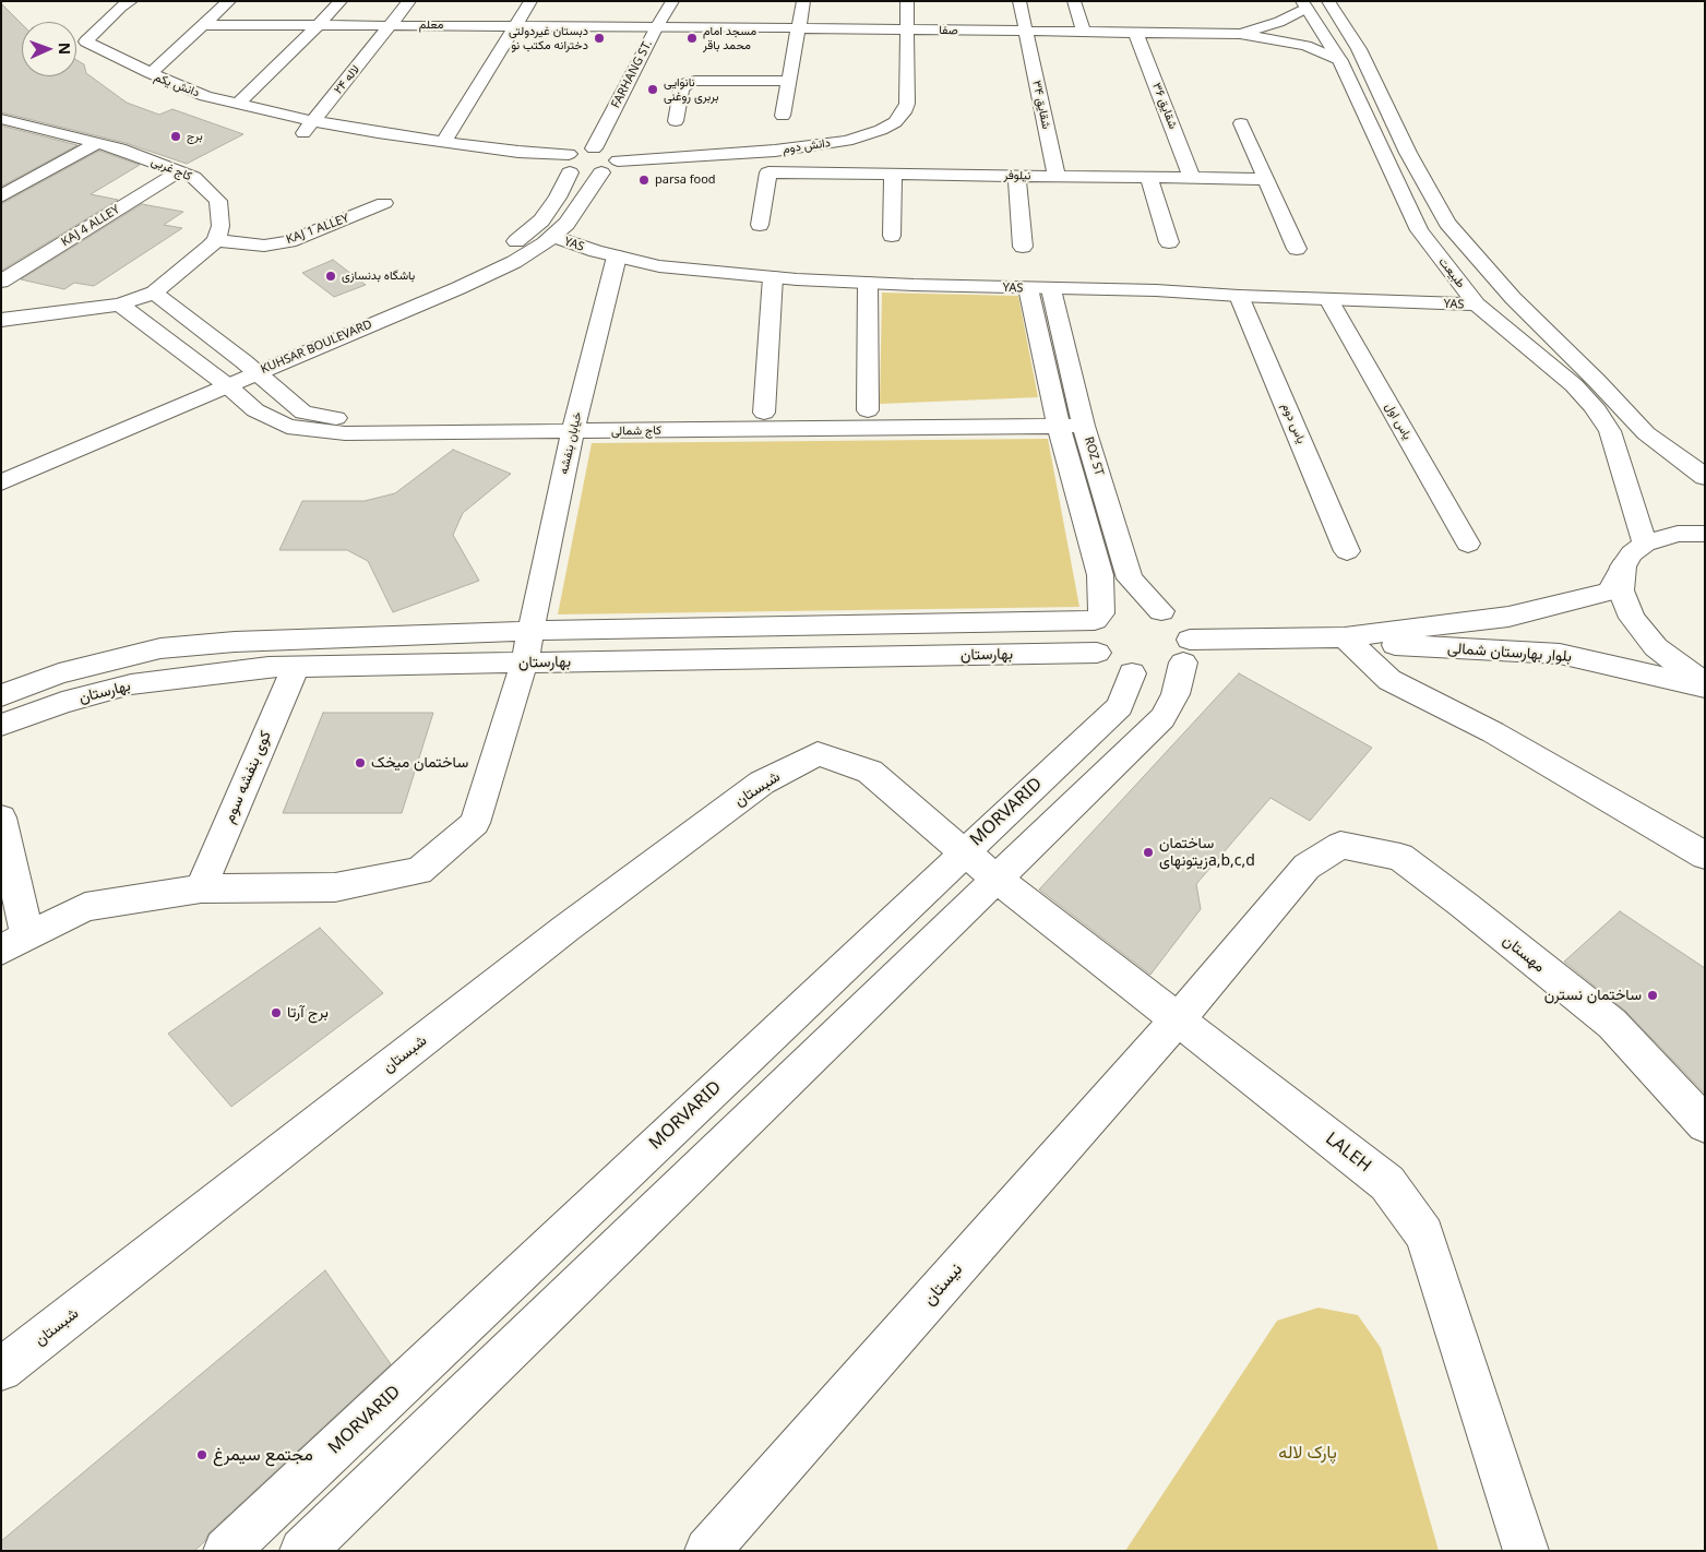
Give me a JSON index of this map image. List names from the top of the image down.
{
  "streets": {
    "street": [
      "معلم",
      "صفا",
      "FARHANG ST.",
      "لاله ۲۴",
      "دانش یکم",
      "شقایق ۳۴",
      "شقایق ۳۶",
      "دانش دوم",
      "کاج غربی",
      "نیلوفر",
      "KAJ 4 ALLEY",
      "KAJ 1 ALLEY",
      "YAS",
      "طبیعت",
      "KUHSAR BOULEVARD",
      "یاس اول",
      "یاس دوم",
      "کاج شمالی",
      "خیابان بنفشه",
      "ROZ ST",
      "بلوار بهارستان شمالی",
      "بهارستان",
      "کوی بنفشه سوم",
      "شبستان",
      "MORVARID",
      "مهستان",
      "LALEH",
      "نیستان"
    ]
  },
  "crossings": [
    ["معلم", "صفا"],
    ["معلم", "FARHANG ST."],
    ["معلم", "لاله ۲۴"],
    ["صفا", "FARHANG ST."],
    ["صفا", "شقایق ۳۴"],
    ["صفا", "شقایق ۳۶"],
    ["صفا", "دانش دوم"],
    ["لاله ۲۴", "دانش یکم"],
    ["دانش یکم", "دانش دوم"],
    ["دانش یکم", "KUHSAR BOULEVARD"],
    ["شقایق ۳۴", "نیلوفر"],
    ["شقایق ۳۶", "نیلوفر"],
    ["دانش دوم", "KUHSAR BOULEVARD"],
    ["کاج غربی", "KAJ 4 ALLEY"],
    ["کاج غربی", "KAJ 1 ALLEY"],
    ["YAS", "طبیعت"],
    ["YAS", "KUHSAR BOULEVARD"],
    ["YAS", "یاس اول"],
    ["YAS", "یاس دوم"],
    ["YAS", "خیابان بنفشه"],
    ["YAS", "ROZ ST"],
    ["طبیعت", "بلوار بهارستان شمالی"],
    ["KUHSAR BOULEVARD", "کاج شمالی"],
    ["کاج شمالی", "خیابان بنفشه"],
    ["کاج شمالی", "ROZ ST"],
    ["خیابان بنفشه", "بهارستان"],
    ["خیابان بنفشه", "کوی بنفشه سوم"],
    ["ROZ ST", "بلوار بهارستان شمالی"],
    ["ROZ ST", "بهارستان"],
    ["ROZ ST", "MORVARID"],
    ["بلوار بهارستان شمالی", "بهارستان"],
    ["بلوار بهارستان شمالی", "MORVARID"],
    ["بهارستان", "کوی بنفشه سوم"],
    ["بهارستان", "MORVARID"],
    ["شبستان", "LALEH"],
    ["MORVARID", "LALEH"],
    ["مهستان", "نیستان"],
    ["LALEH", "نیستان"]
  ],
  "parks": ["پارک لاله"],
  "places": [
    "دبستان غیردولتی دخترانه مکتب نو",
    "مسجد امام محمد باقر",
    "نانوایی بربری روغنی",
    "برج",
    "parsa food",
    "باشگاه بدنسازی",
    "ساختمان میخک",
    "ساختمان زیتونهایa,b,c,d",
    "ساختمان نسترن",
    "برج آرتا",
    "مجتمع سیمرغ"
  ],
  "north": "right"
}
